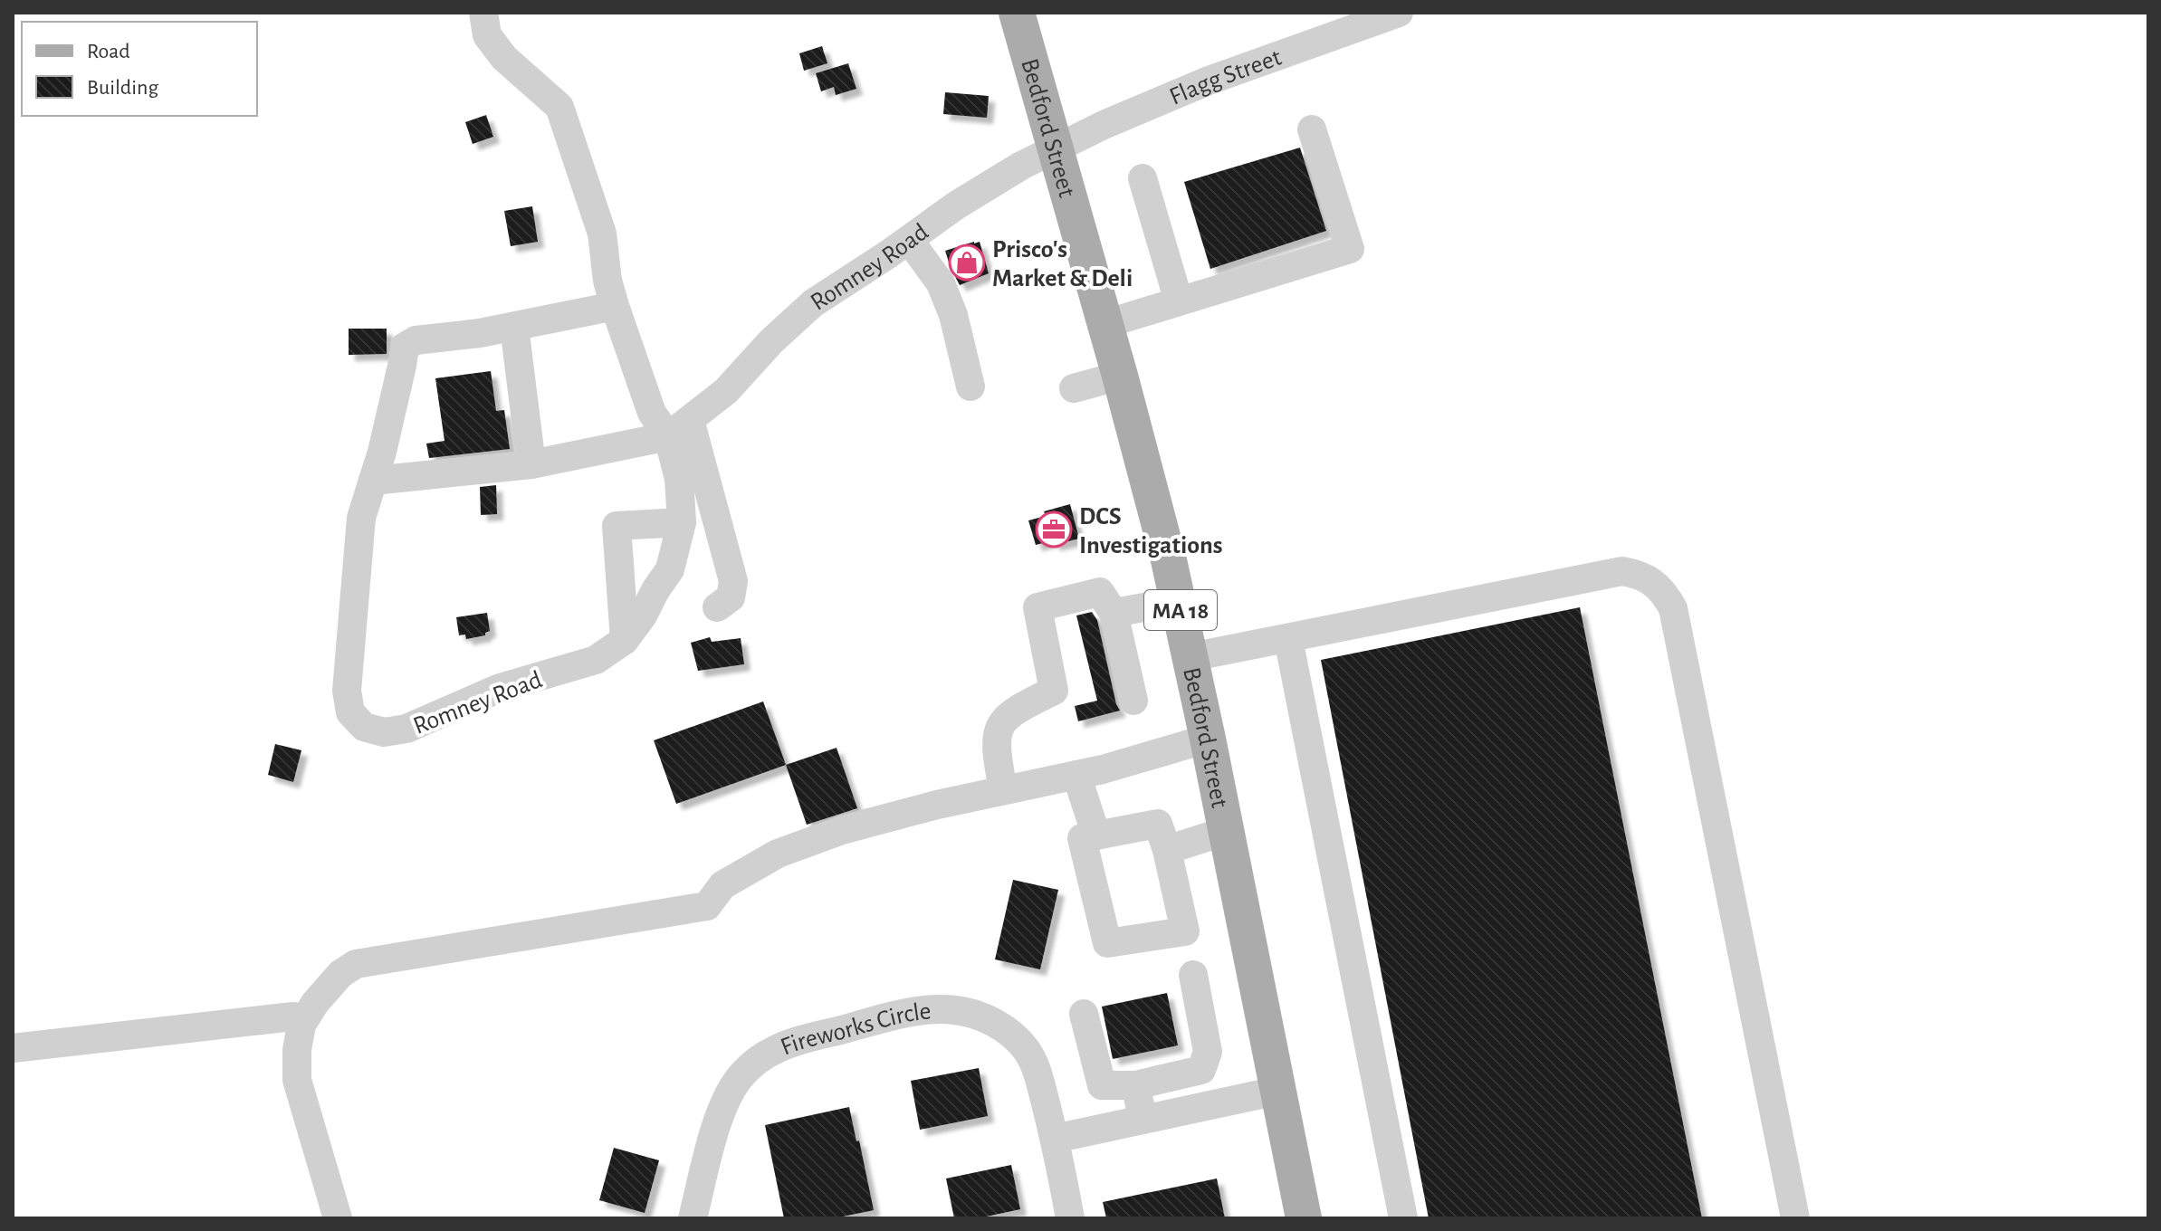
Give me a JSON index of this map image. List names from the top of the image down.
{
  "streets": {
    "main road": ["Bedford Street", "MA 18"],
    "street": ["Flagg Street", "Romney Road", "Fireworks Circle"]
  },
  "crossings": [
    ["Flagg Street", "Bedford Street"],
    ["Flagg Street", "Romney Road"],
    ["Bedford Street", "Romney Road"]
  ],
  "places": {
    "shop": ["Prisco's Market & Deli"],
    "office": ["DCS Investigations"]
  },
  "legend": ["Road", "Building"]
}
